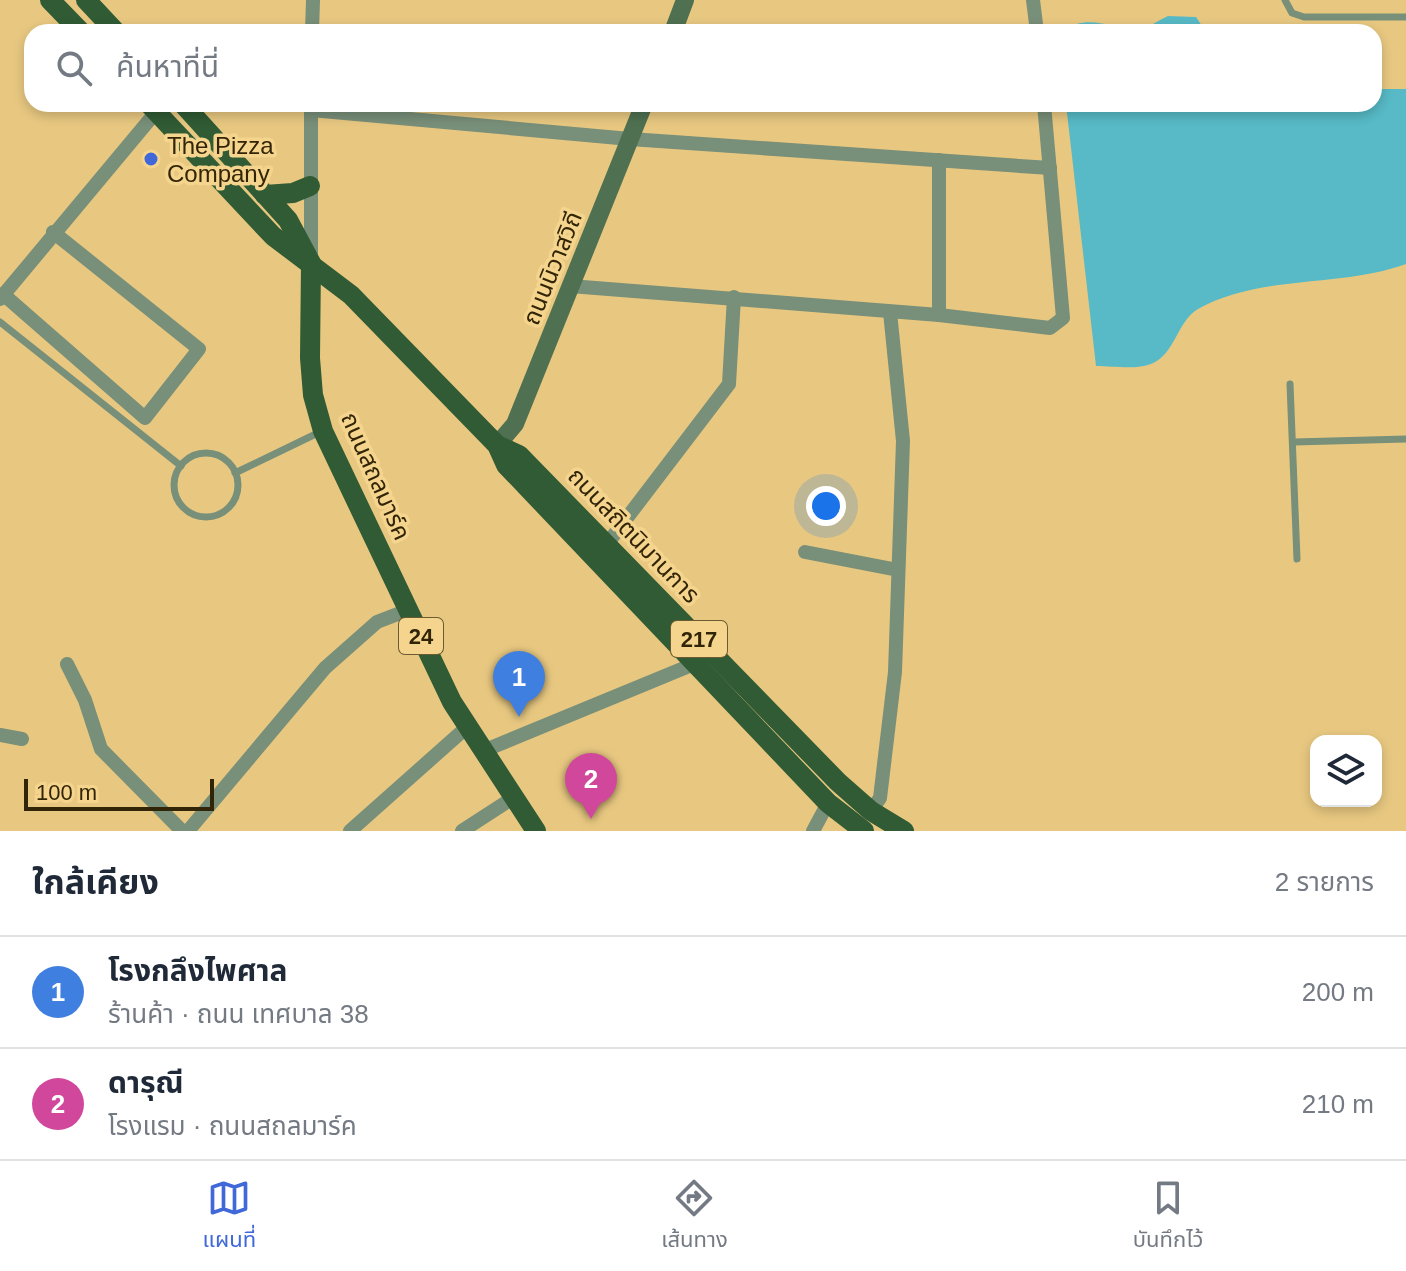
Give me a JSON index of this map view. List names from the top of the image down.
{
  "streets": {
    "main road": [
      "ถนนนิวาสวิถี",
      "ถนนสถลมาร์ค",
      "ถนนสถิตนิมานการ",
      "24",
      "217"
    ]
  },
  "crossings": [
    ["ถนนนิวาสวิถี", "ถนนสถิตนิมานการ"],
    ["ถนนสถลมาร์ค", "ถนนสถิตนิมานการ"]
  ],
  "places": ["The Pizza Company"],
  "scale_bar": "100 m",
  "page": {
    "search": "ค้นหาที่นี่",
    "pins": ["1", "2"],
    "scale": "100 m",
    "heading": ["ใกล้เคียง", "2 รายการ"],
    "list": [
      {
        "mark": "1",
        "name": "โรงกลึงไพศาล",
        "note": "ร้านค้า · ถนน เทศบาล 38",
        "value": "200 m"
      },
      {
        "mark": "2",
        "name": "ดารุณี",
        "note": "โรงแรม · ถนนสถลมาร์ค",
        "value": "210 m"
      }
    ],
    "nav": ["แผนที่", "เส้นทาง", "บันทึกไว้"]
  }
}
